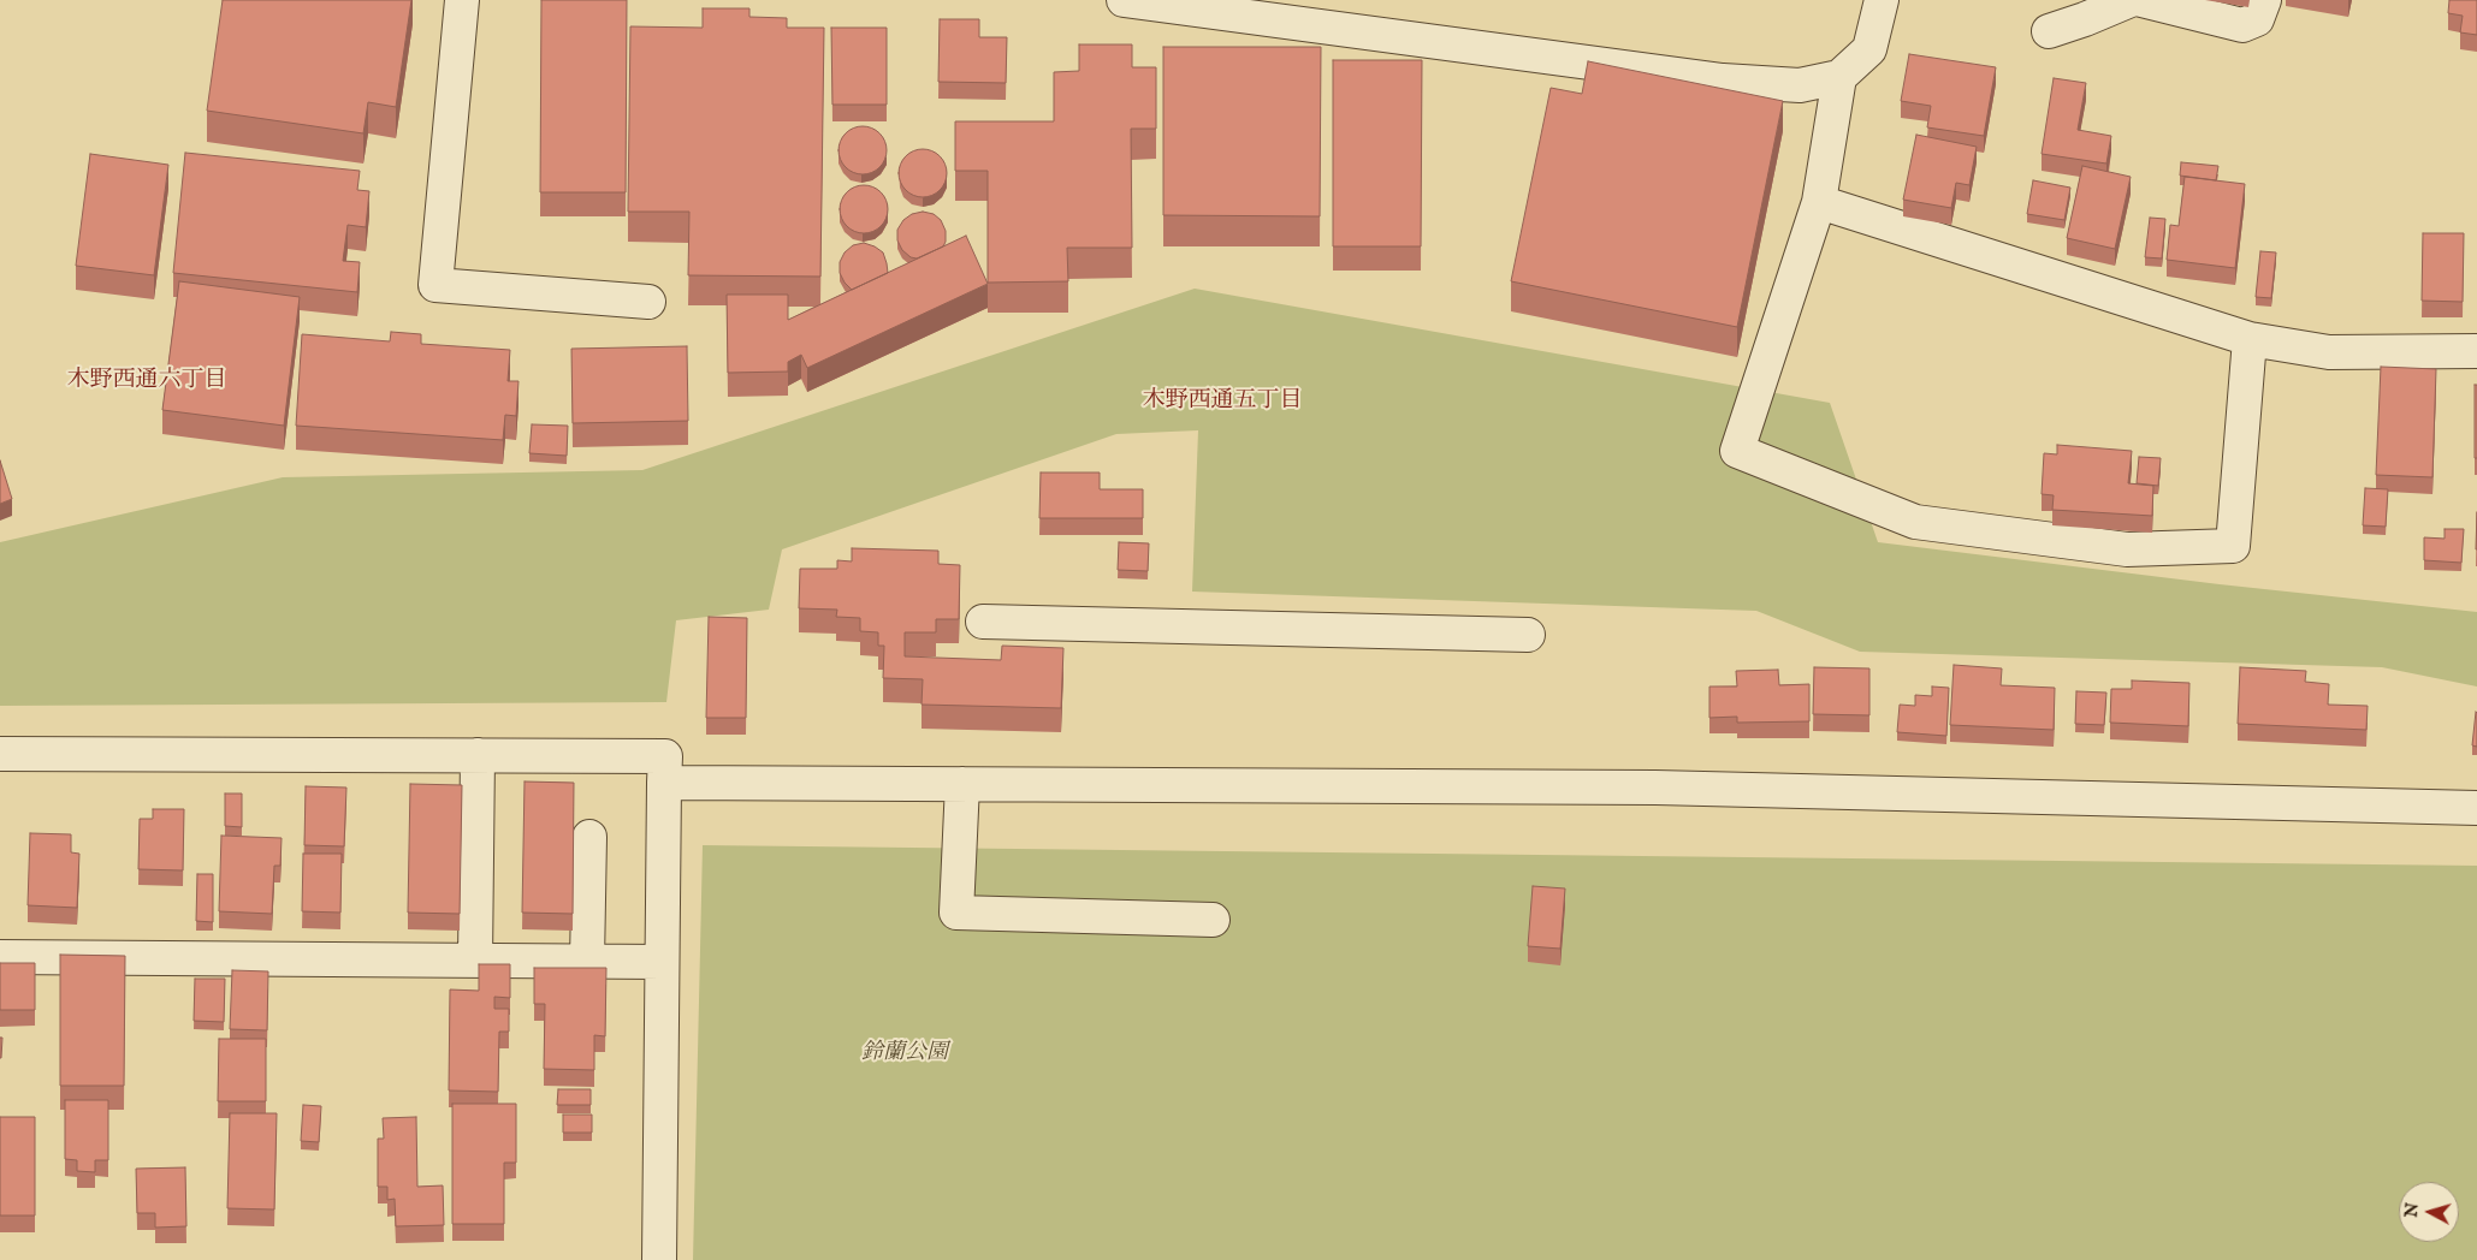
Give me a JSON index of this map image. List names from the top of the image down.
{
  "districts": ["木野西通六丁目", "木野西通五丁目"],
  "parks": ["鈴蘭公園"],
  "north": "left"
}
